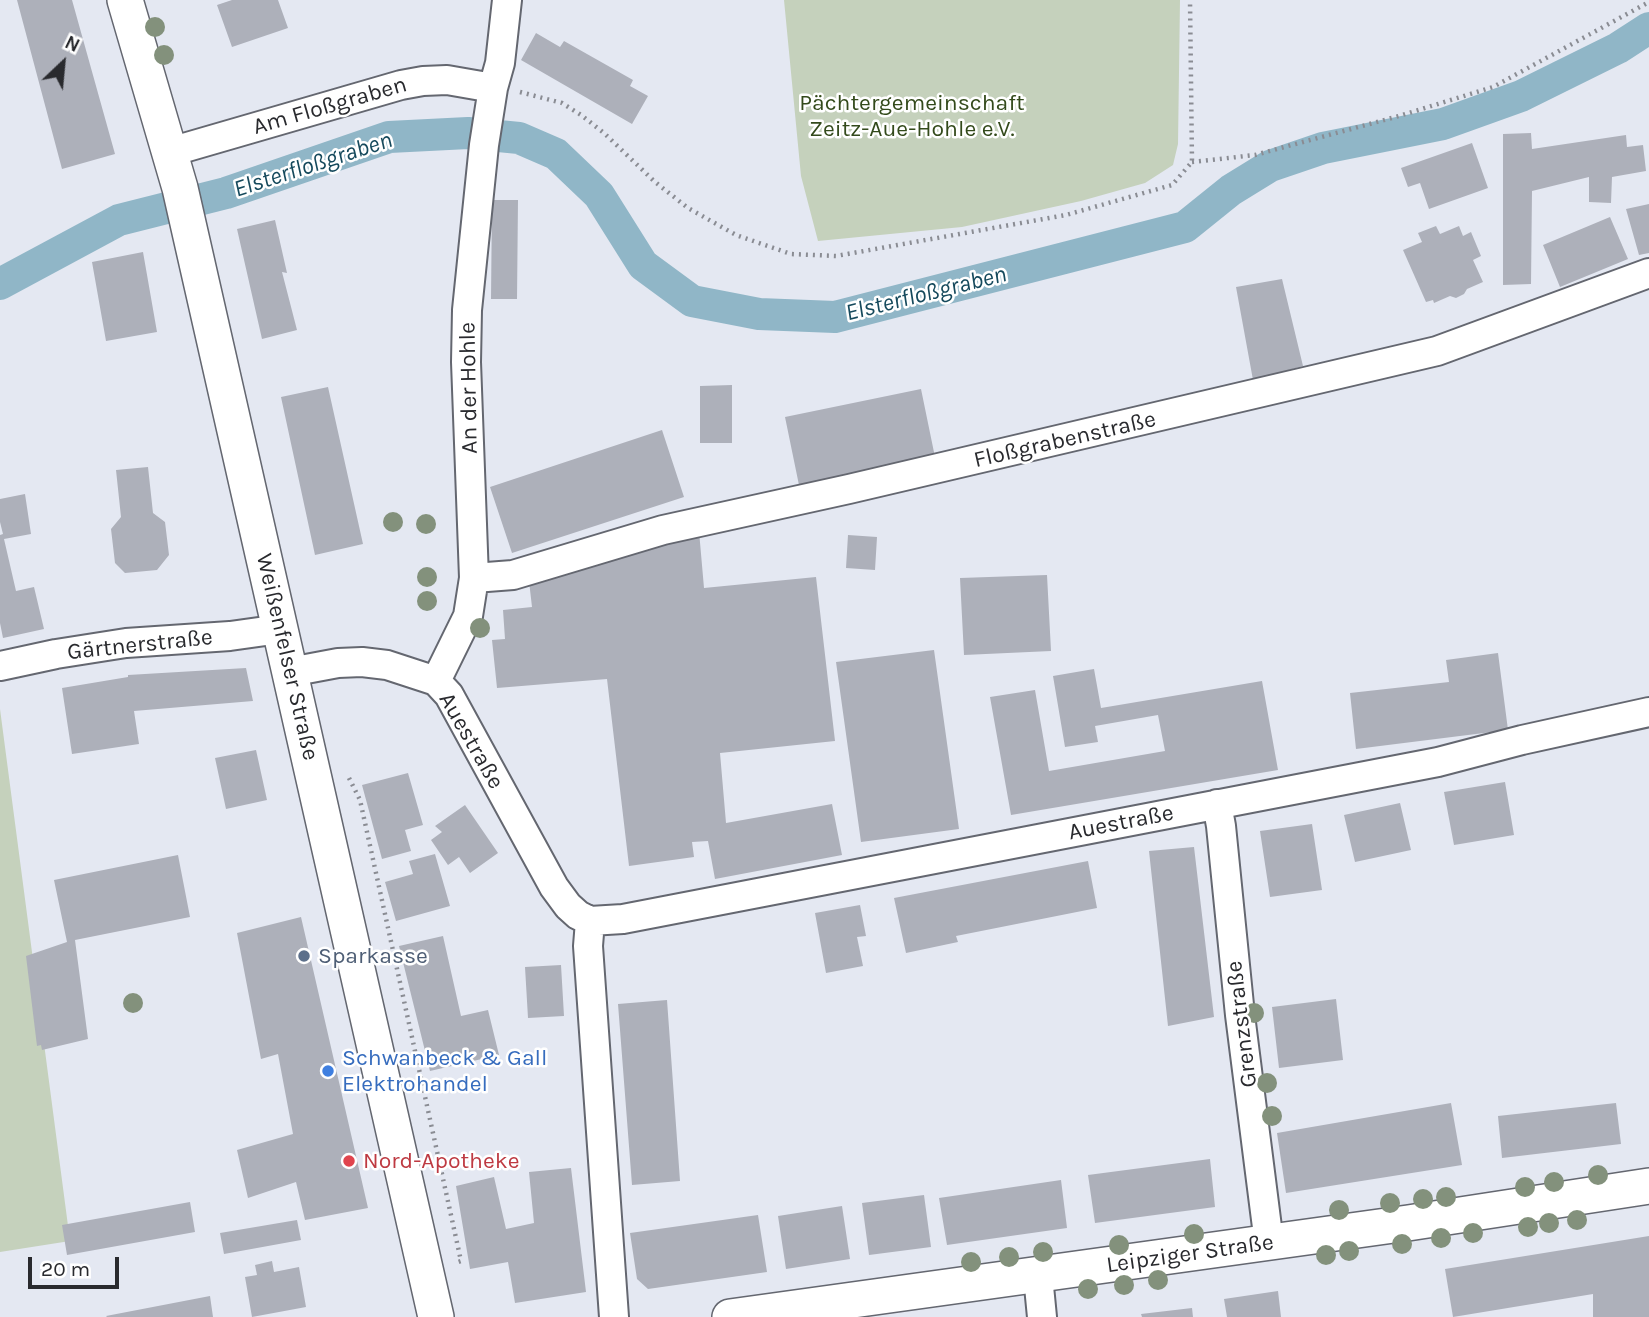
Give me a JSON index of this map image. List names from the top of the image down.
{
  "streets": {
    "street": [
      "Am Floßgraben",
      "An der Hohle",
      "Floßgrabenstraße",
      "Gärtnerstraße",
      "Weißenfelser Straße",
      "Auestraße",
      "Grenzstraße",
      "Leipziger Straße"
    ]
  },
  "crossings": [
    ["Am Floßgraben", "An der Hohle"],
    ["Am Floßgraben", "Weißenfelser Straße"],
    ["An der Hohle", "Floßgrabenstraße"],
    ["An der Hohle", "Auestraße"],
    ["Gärtnerstraße", "Weißenfelser Straße"],
    ["Weißenfelser Straße", "Auestraße"],
    ["Auestraße", "Grenzstraße"],
    ["Grenzstraße", "Leipziger Straße"]
  ],
  "water": ["Elsterfloßgraben"],
  "parks": ["Pächtergemeinschaft Zeitz-Aue-Hohle e.V."],
  "places": ["Sparkasse", "Schwanbeck & Gall Elektrohandel", "Nord-Apotheke"],
  "scale_bar": "20 m",
  "north": "top right"
}
